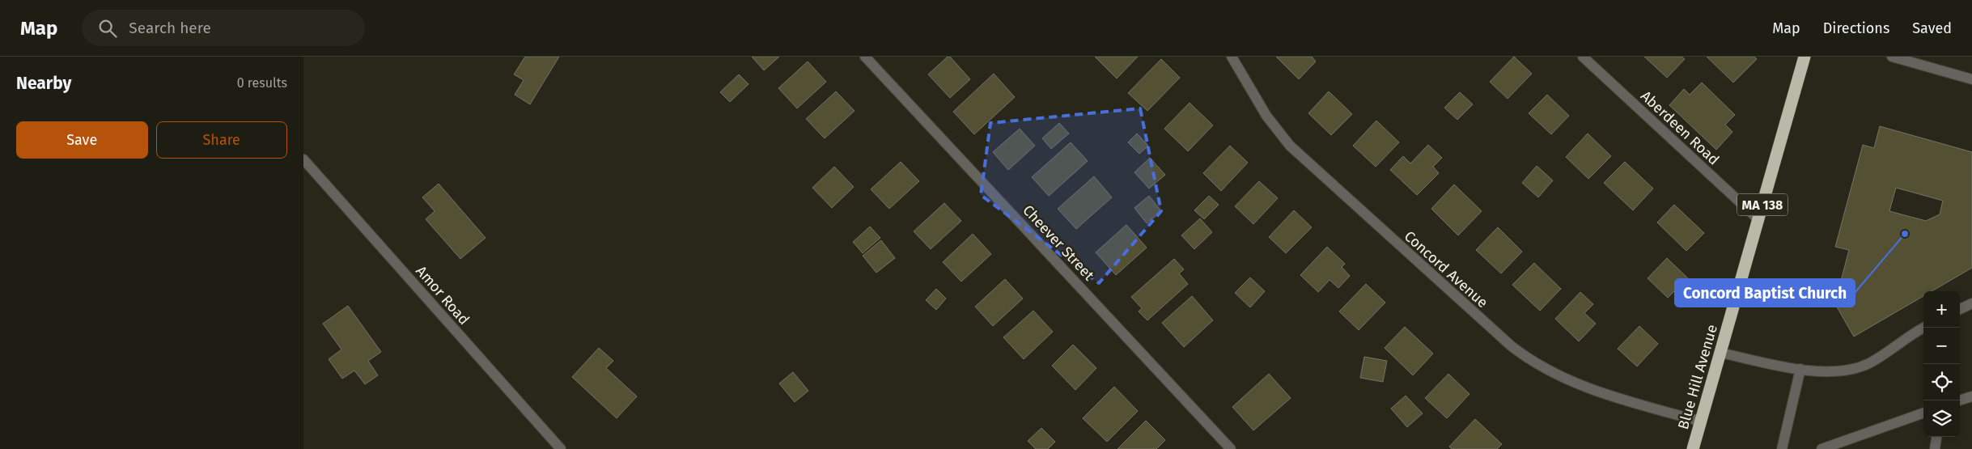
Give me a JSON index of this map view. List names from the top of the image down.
{
  "streets": {
    "highway": ["MA 138", "Blue Hill Avenue"],
    "street": [
      "Aberdeen Road",
      "Cheever Street",
      "Concord Avenue",
      "Amor Road"
    ]
  },
  "crossings": [
    ["Aberdeen Road", "Blue Hill Avenue"],
    ["Concord Avenue", "Blue Hill Avenue"]
  ],
  "places": ["Concord Baptist Church"],
  "page": {
    "header": "Map",
    "search": "Search here",
    "nav": ["Map", "Directions", "Saved"],
    "heading": ["Nearby", "0 results"],
    "buttons": ["Save", "Share"],
    "map_buttons": ["+", "−"]
  }
}
